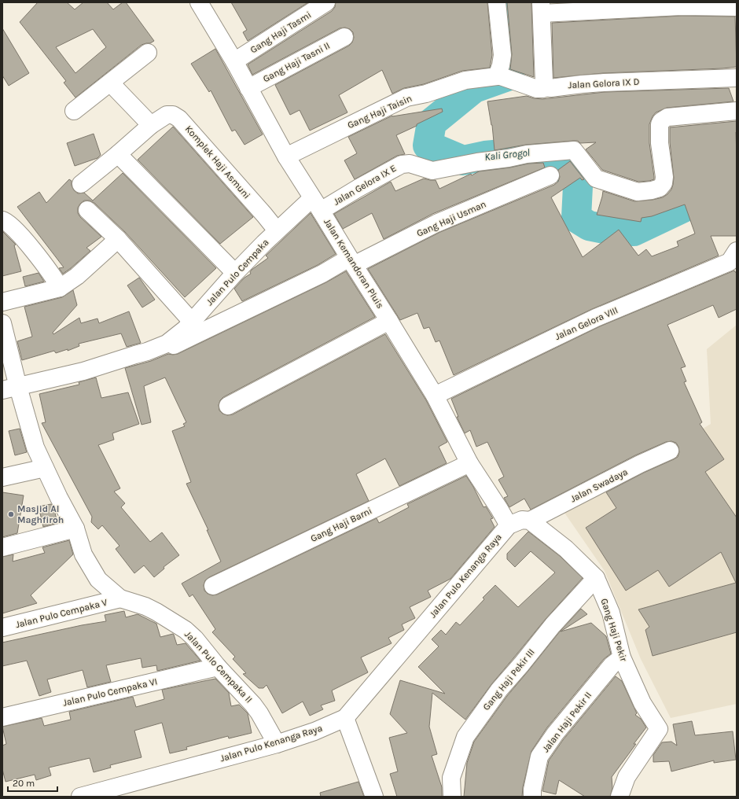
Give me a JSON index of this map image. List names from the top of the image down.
{
  "streets": {
    "street": [
      "Gang Haji Tasmi",
      "Gang Haji Tasni II",
      "Jalan Gelora IX D",
      "Gang Haji Taisin",
      "Komplek Haji Asmuni",
      "Jalan Gelora IX E",
      "Gang Haji Usman",
      "Jalan Kemandoran Pluis",
      "Jalan Pulo Cempaka",
      "Jalan Gelora VIII",
      "Jalan Swadaya",
      "Gang Haji Barni",
      "Jalan Pulo Kenanga Raya",
      "Jalan Pulo Cempaka V",
      "Gang Haji Pekir",
      "Jalan Pulo Cempaka II",
      "Gang Haji Pekir III",
      "Jalan Pulo Cempaka VI",
      "Jalan Haji Pekir II"
    ]
  },
  "crossings": [
    ["Gang Haji Tasmi", "Jalan Kemandoran Pluis"],
    ["Gang Haji Tasni II", "Jalan Kemandoran Pluis"],
    ["Jalan Gelora IX D", "Gang Haji Taisin"],
    ["Gang Haji Taisin", "Jalan Kemandoran Pluis"],
    ["Komplek Haji Asmuni", "Jalan Pulo Cempaka"],
    ["Jalan Gelora IX E", "Jalan Kemandoran Pluis"],
    ["Jalan Gelora IX E", "Jalan Pulo Cempaka"],
    ["Gang Haji Usman", "Jalan Kemandoran Pluis"],
    ["Gang Haji Usman", "Jalan Pulo Cempaka"],
    ["Jalan Kemandoran Pluis", "Jalan Pulo Cempaka"],
    ["Jalan Kemandoran Pluis", "Jalan Gelora VIII"],
    ["Jalan Kemandoran Pluis", "Gang Haji Barni"],
    ["Jalan Kemandoran Pluis", "Jalan Pulo Kenanga Raya"],
    ["Jalan Pulo Cempaka", "Jalan Pulo Cempaka II"],
    ["Jalan Swadaya", "Gang Haji Pekir"],
    ["Jalan Pulo Kenanga Raya", "Jalan Pulo Cempaka II"],
    ["Jalan Pulo Cempaka V", "Jalan Pulo Cempaka II"],
    ["Gang Haji Pekir", "Gang Haji Pekir III"],
    ["Gang Haji Pekir", "Jalan Haji Pekir II"],
    ["Jalan Pulo Cempaka II", "Jalan Pulo Cempaka VI"]
  ],
  "water": ["Kali Grogol"],
  "places": ["Masjid Al Maghfiroh"],
  "scale_bar": "20 m"
}
